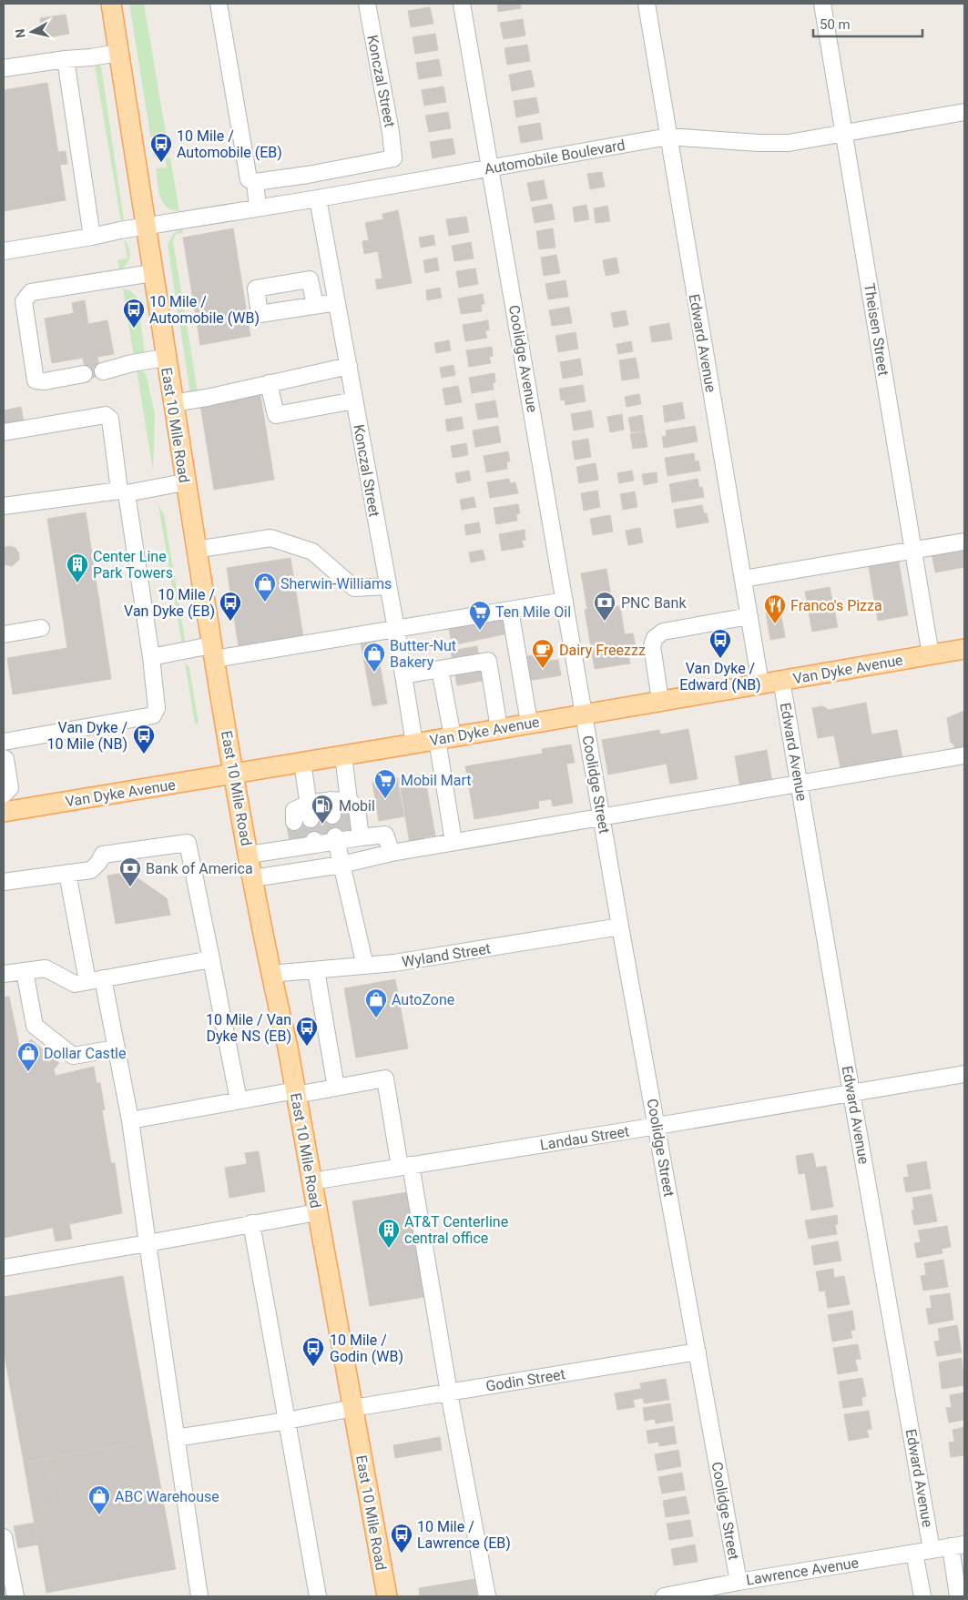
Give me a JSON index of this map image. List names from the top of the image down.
{
  "streets": {
    "main road": ["East 10 Mile Road", "Van Dyke Avenue"],
    "street": [
      "Konczal Street",
      "Automobile Boulevard",
      "Theisen Street",
      "Edward Avenue",
      "Coolidge Avenue",
      "Coolidge Street",
      "Wyland Street",
      "Landau Street",
      "Godin Street",
      "Lawrence Avenue"
    ]
  },
  "crossings": [
    ["Konczal Street", "Automobile Boulevard"],
    ["Konczal Street", "Van Dyke Avenue"],
    ["Automobile Boulevard", "Theisen Street"],
    ["Automobile Boulevard", "Edward Avenue"],
    ["Automobile Boulevard", "Coolidge Avenue"],
    ["Automobile Boulevard", "East 10 Mile Road"],
    ["Theisen Street", "Van Dyke Avenue"],
    ["Edward Avenue", "Van Dyke Avenue"],
    ["Edward Avenue", "Landau Street"],
    ["Edward Avenue", "Lawrence Avenue"],
    ["Coolidge Avenue", "Van Dyke Avenue"],
    ["Coolidge Avenue", "Coolidge Street"],
    ["East 10 Mile Road", "Van Dyke Avenue"],
    ["East 10 Mile Road", "Wyland Street"],
    ["East 10 Mile Road", "Landau Street"],
    ["East 10 Mile Road", "Godin Street"],
    ["Van Dyke Avenue", "Coolidge Street"],
    ["Coolidge Street", "Wyland Street"],
    ["Coolidge Street", "Landau Street"],
    ["Coolidge Street", "Godin Street"],
    ["Coolidge Street", "Lawrence Avenue"]
  ],
  "places": {
    "bus stop": [
      "10 Mile / Automobile (EB)",
      "10 Mile / Automobile (WB)",
      "10 Mile / Van Dyke (EB)",
      "Van Dyke / Edward (NB)",
      "Van Dyke / 10 Mile (NB)",
      "10 Mile / Van Dyke NS (EB)",
      "10 Mile / Godin (WB)",
      "10 Mile / Lawrence (EB)"
    ],
    "building": ["Center Line Park Towers", "AT&T Centerline central office"],
    "shop": [
      "Sherwin-Williams",
      "Butter-Nut Bakery",
      "AutoZone",
      "Dollar Castle",
      "ABC Warehouse"
    ],
    "bank": ["PNC Bank", "Bank of America"],
    "restaurant": ["Franco's Pizza"],
    "supermarket": ["Ten Mile Oil", "Mobil Mart"],
    "cafe": ["Dairy Freezzz"],
    "fuel station": ["Mobil"]
  },
  "scale_bar": "50 m",
  "north": "left"
}
